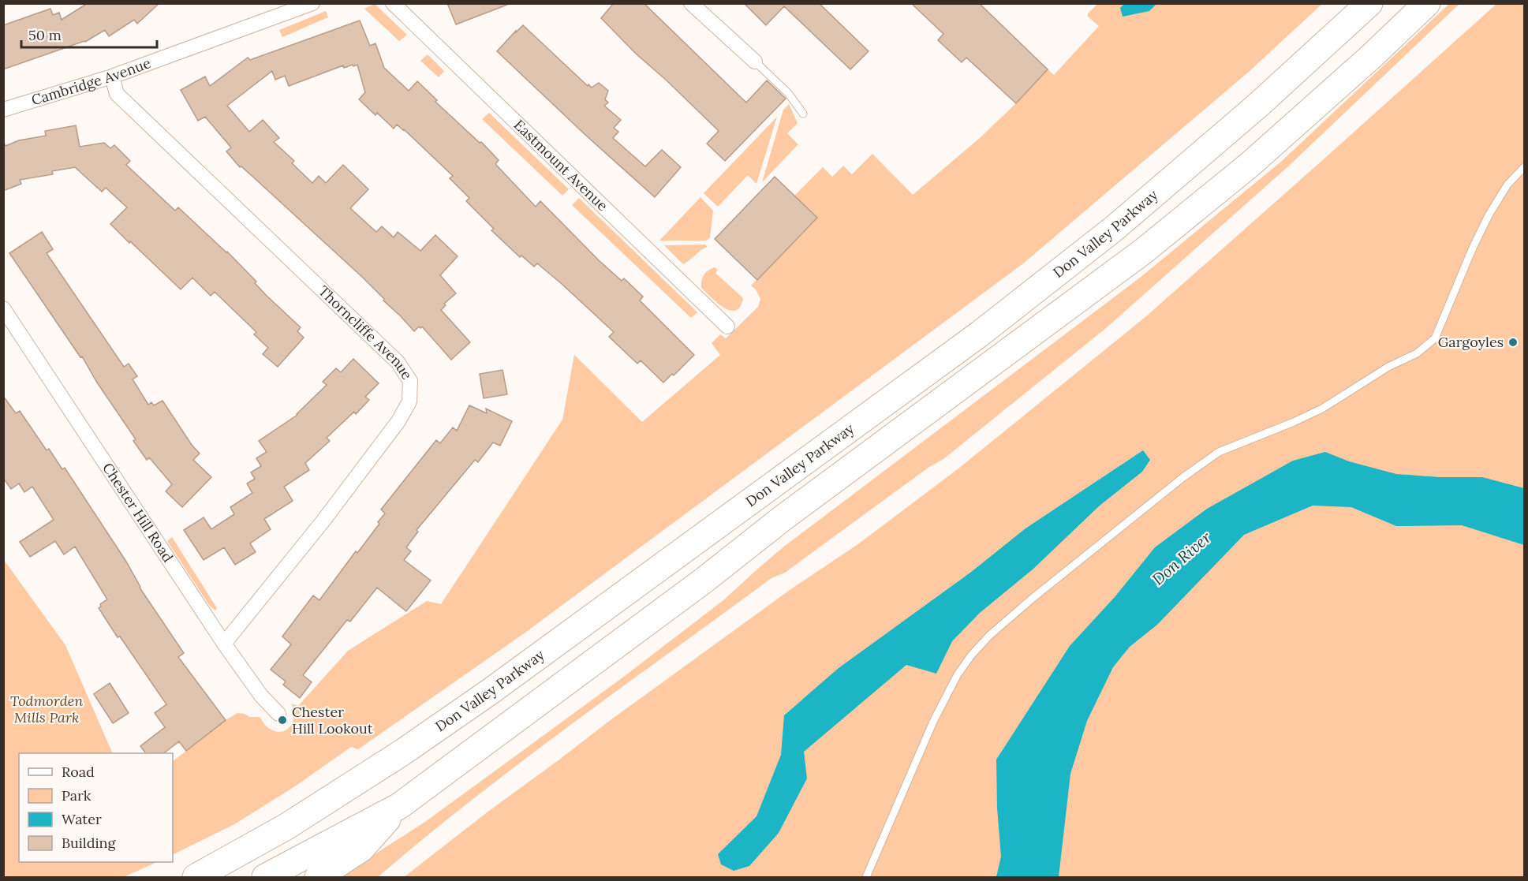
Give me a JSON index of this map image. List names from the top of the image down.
{
  "streets": {
    "highway": ["Don Valley Parkway"],
    "street": [
      "Cambridge Avenue",
      "Eastmount Avenue",
      "Thorncliffe Avenue",
      "Chester Hill Road"
    ]
  },
  "crossings": [
    ["Cambridge Avenue", "Thorncliffe Avenue"],
    ["Thorncliffe Avenue", "Chester Hill Road"]
  ],
  "water": ["Don River"],
  "parks": ["Todmorden Mills Park"],
  "places": ["Gargoyles", "Chester Hill Lookout"],
  "legend": [
    "Road",
    "Park",
    "Water",
    "Building"
  ],
  "scale_bar": "50 m"
}
